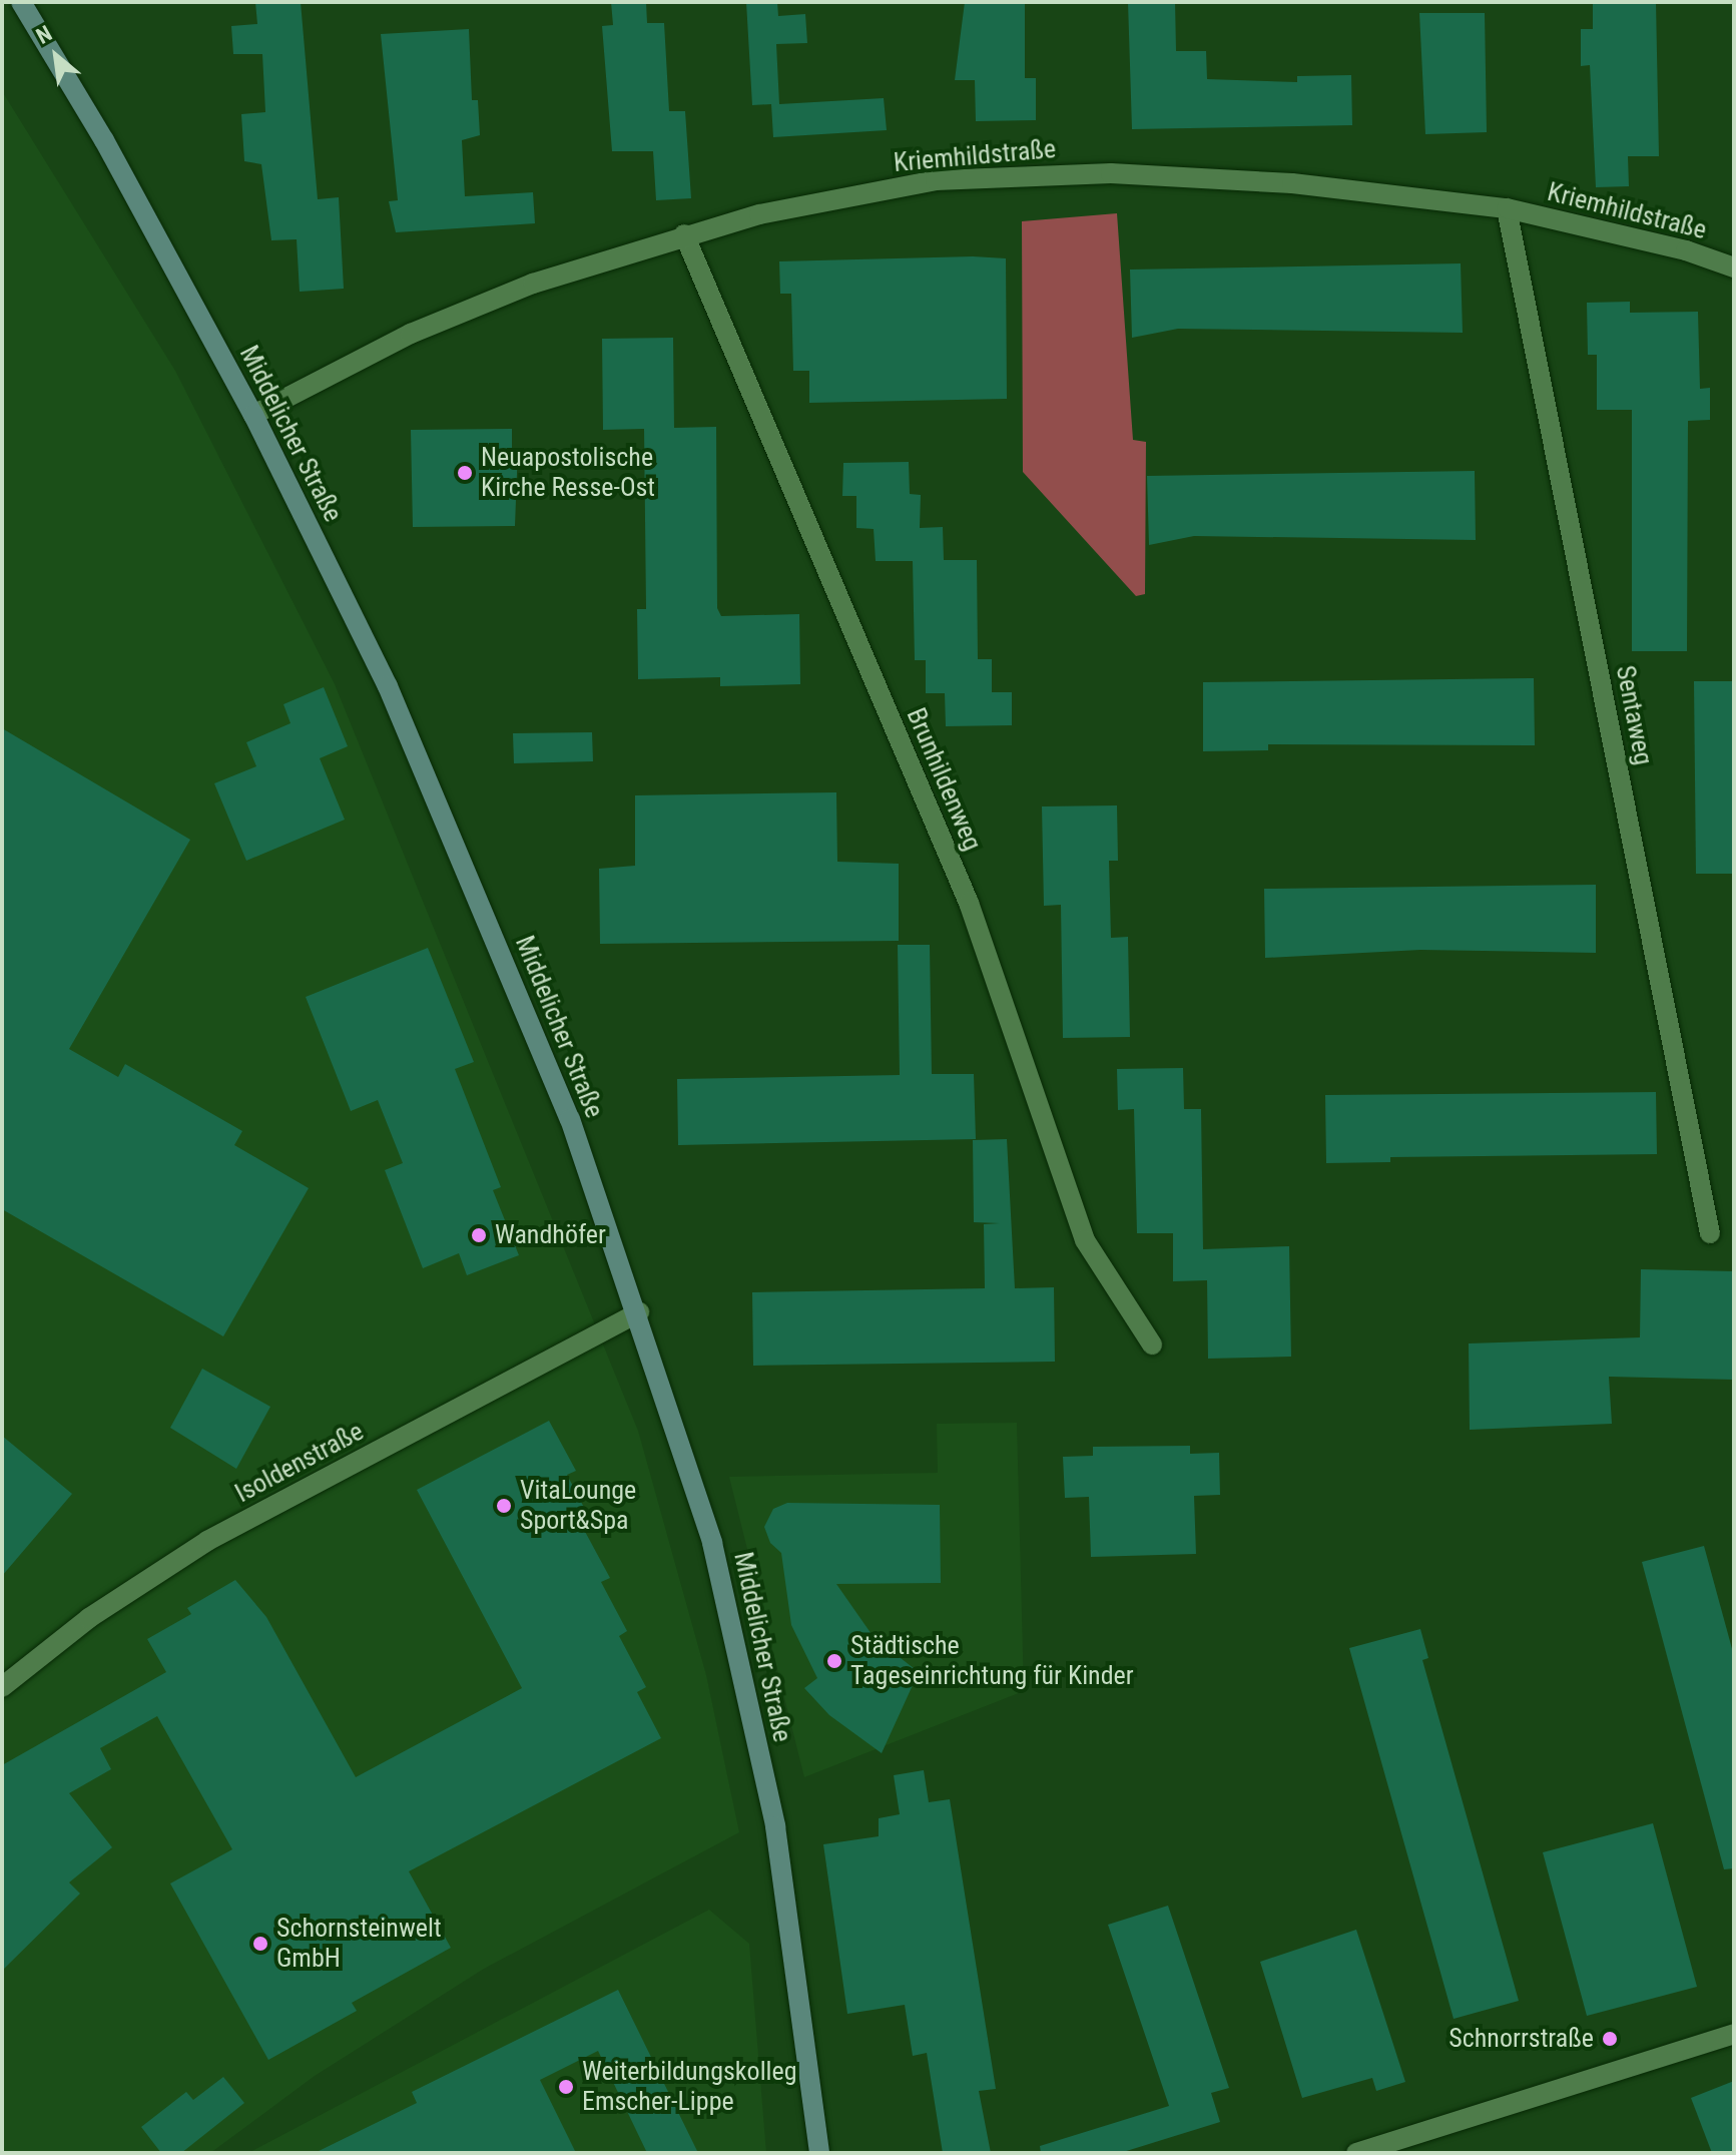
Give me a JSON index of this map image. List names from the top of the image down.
{
  "streets": {
    "street": [
      "Kriemhildstraße",
      "Middelicher Straße",
      "Sentaweg",
      "Brunhildenweg",
      "Isoldenstraße"
    ]
  },
  "crossings": [
    ["Kriemhildstraße", "Middelicher Straße"],
    ["Kriemhildstraße", "Sentaweg"],
    ["Kriemhildstraße", "Brunhildenweg"],
    ["Middelicher Straße", "Isoldenstraße"]
  ],
  "places": [
    "Neuapostolische Kirche Resse-Ost",
    "Wandhöfer",
    "VitaLounge Sport&Spa",
    "Städtische Tageseinrichtung für Kinder",
    "Schornsteinwelt GmbH",
    "Schnorrstraße",
    "Weiterbildungskolleg Emscher-Lippe"
  ],
  "north": "top left"
}
